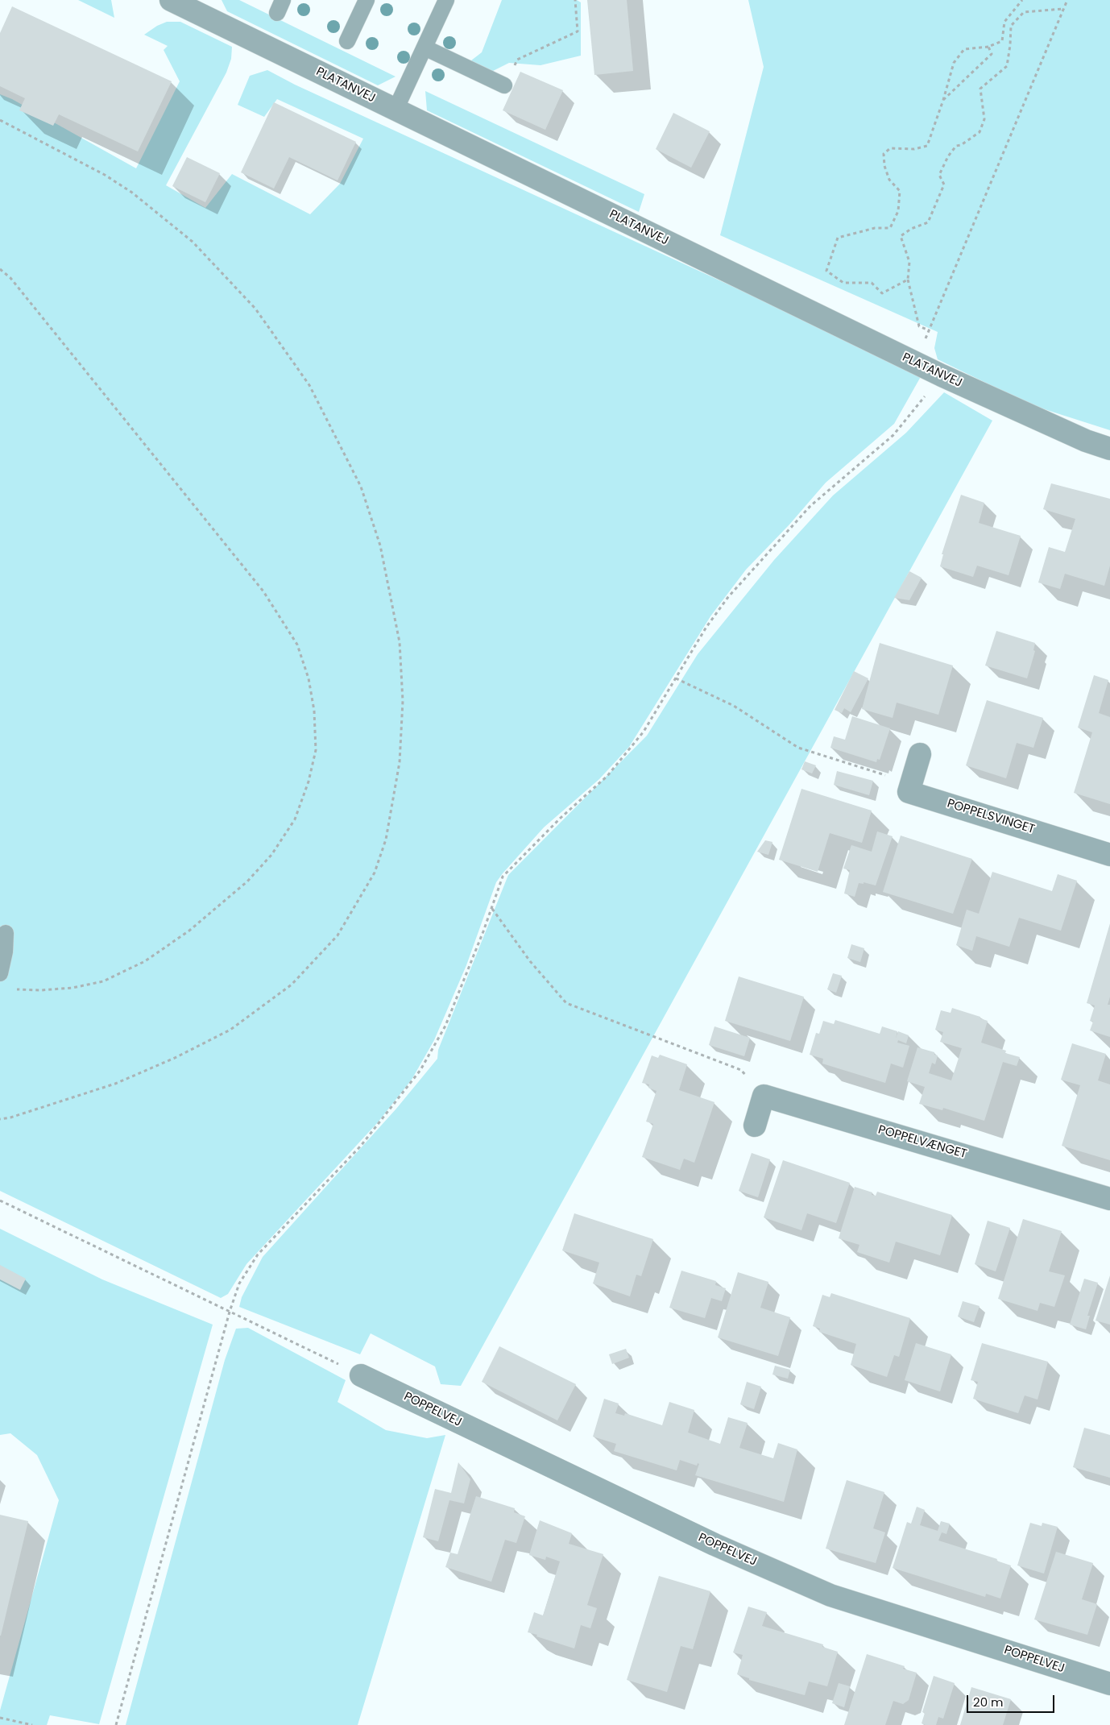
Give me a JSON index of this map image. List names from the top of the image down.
{
  "streets": {
    "street": [
      "PLATANVEJ",
      "POPPELSVINGET",
      "POPPELVÆNGET",
      "POPPELVEJ"
    ]
  },
  "scale_bar": "20 m"
}
